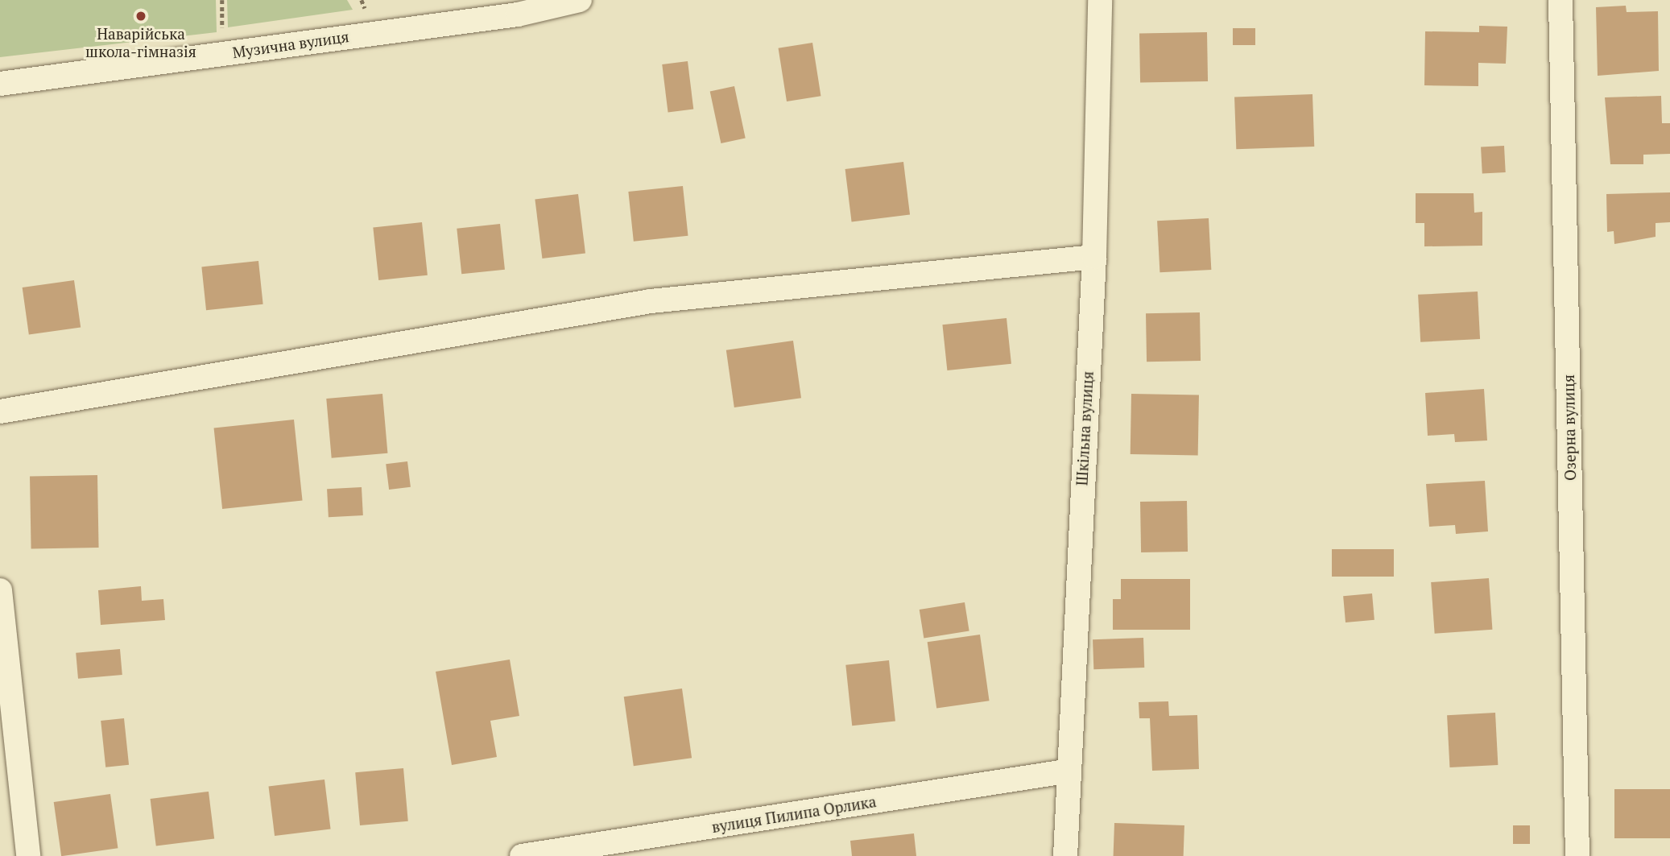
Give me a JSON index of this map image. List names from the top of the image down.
{
  "streets": {
    "street": [
      "Музична вулиця",
      "Озерна вулиця",
      "Шкільна вулиця",
      "вулиця Пилипа Орлика"
    ]
  },
  "crossings": [
    ["Шкільна вулиця", "вулиця Пилипа Орлика"]
  ],
  "places": ["Наварійська школа-гімназія"]
}
